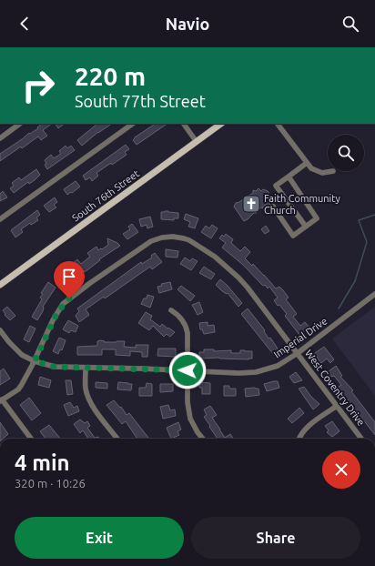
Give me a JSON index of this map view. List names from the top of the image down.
{
  "streets": {
    "main road": ["South 76th Street"],
    "street": ["Imperial Drive", "West Coventry Drive"]
  },
  "crossings": [
    ["Imperial Drive", "West Coventry Drive"]
  ],
  "places": {
    "church": ["Faith Community Church"]
  },
  "page": {
    "header": "Navio",
    "turn": ["220 m", "South 77th Street"],
    "heading": ["4 min", "320 m · 10:26"],
    "buttons": ["Exit", "Share"]
  }
}
